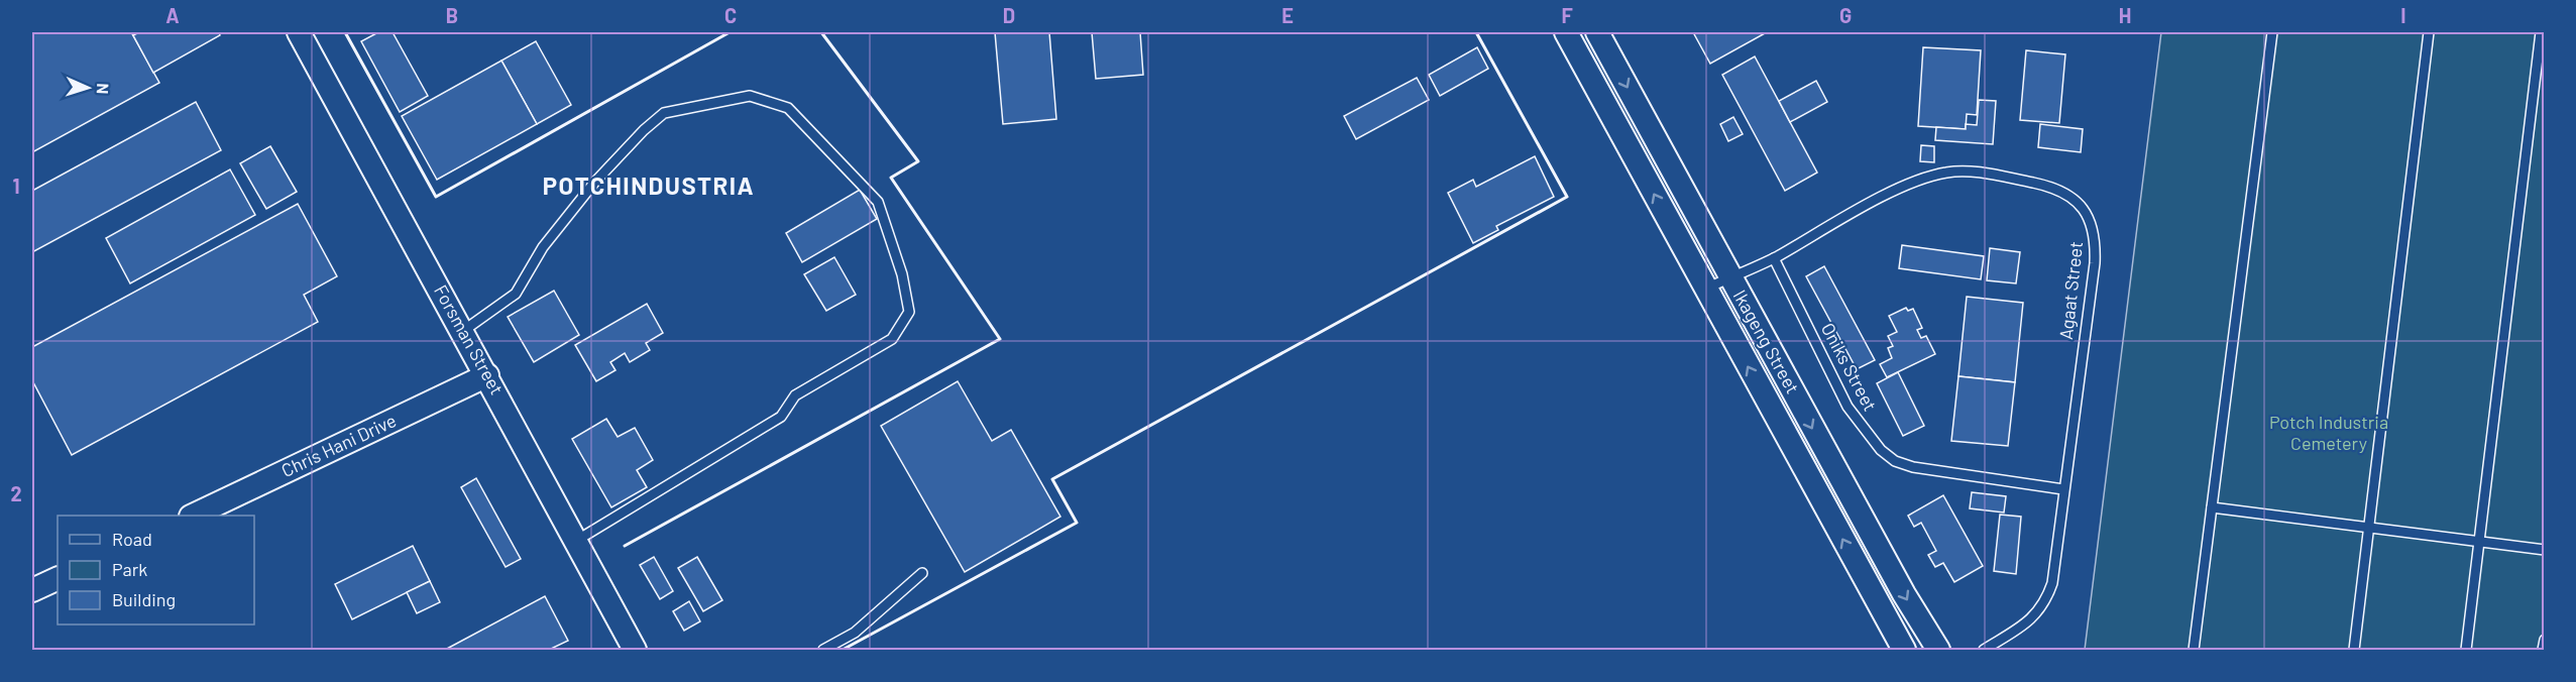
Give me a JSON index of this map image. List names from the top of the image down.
{
  "streets": {
    "street": ["Forsman Street", "Ikageng Street", "Chris Hani Drive"],
    "lane": ["Agaat Street", "Oniks Street"]
  },
  "crossings": [
    ["Agaat Street", "Ikageng Street"],
    ["Agaat Street", "Oniks Street"],
    ["Forsman Street", "Chris Hani Drive"]
  ],
  "districts": ["POTCHINDUSTRIA"],
  "parks": ["Potch Industria Cemetery"],
  "legend": ["Road", "Park", "Building"],
  "north": "right",
  "grid": {
    "columns": [
      "A",
      "B",
      "C",
      "D",
      "E",
      "F",
      "G",
      "H",
      "I"
    ],
    "rows": ["1", "2"]
  }
}
